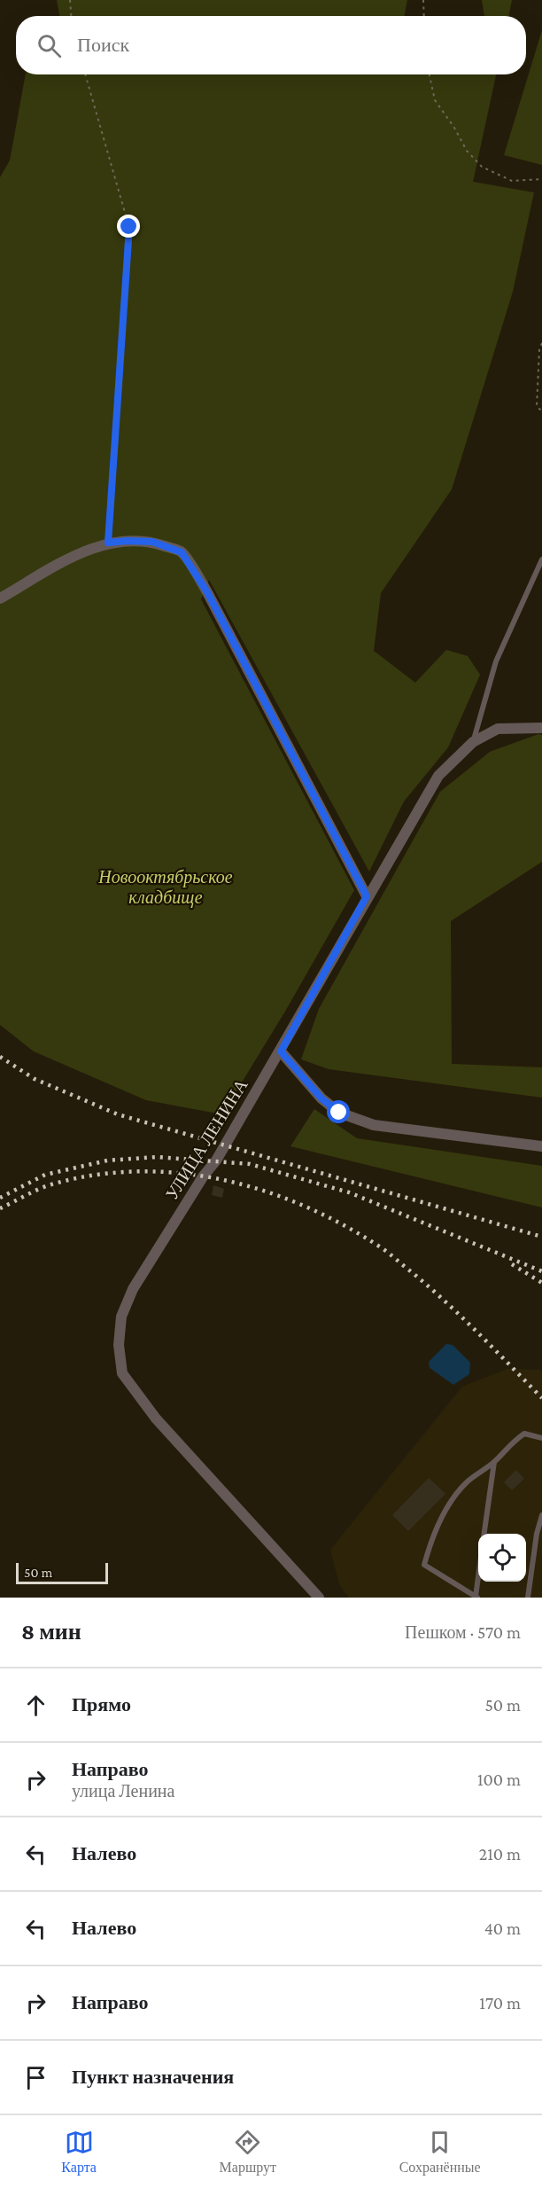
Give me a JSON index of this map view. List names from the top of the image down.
{
  "streets": {
    "street": ["УЛИЦА ЛЕНИНА"]
  },
  "parks": ["Новооктябрьское кладбище"],
  "scale_bar": "50 m",
  "page": {
    "search": "Поиск",
    "scale": "50 m",
    "heading": ["8 мин", "Пешком · 570 m"],
    "list": [
      ["Прямо", "50 m"],
      ["Направо", "улица Ленина", "100 m"],
      ["Налево", "210 m"],
      ["Налево", "40 m"],
      ["Направо", "170 m"],
      "Пункт назначения"
    ],
    "nav": ["Карта", "Маршрут", "Сохранённые"]
  }
}
